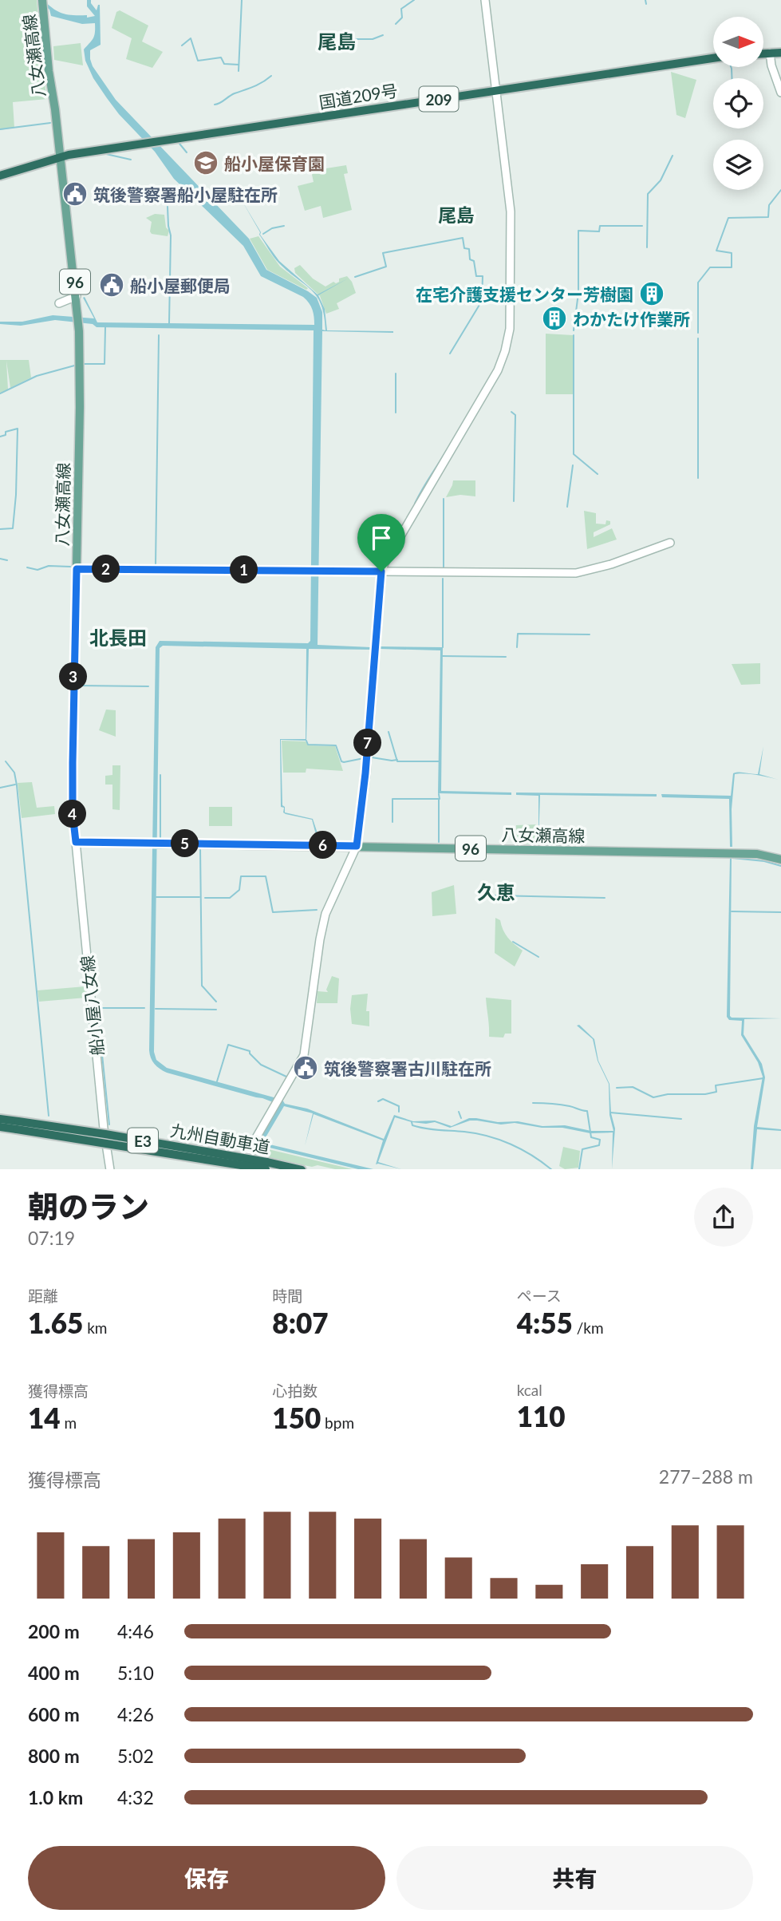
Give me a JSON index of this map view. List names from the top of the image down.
{
  "streets": {
    "highway": [
      "国道209号",
      "209",
      "九州自動車道",
      "E3"
    ],
    "main road": ["八女瀬高線", "96"],
    "street": ["船小屋八女線"]
  },
  "crossings": [
    ["八女瀬高線", "国道209号"],
    ["八女瀬高線", "船小屋八女線"]
  ],
  "districts": [
    "尾島",
    "尾島",
    "北長田",
    "久恵"
  ],
  "places": {
    "school or university": ["船小屋保育園"],
    "public building": ["筑後警察署船小屋駐在所", "船小屋郵便局", "筑後警察署古川駐在所"],
    "building": ["在宅介護支援センター芳樹園", "わかたけ作業所"]
  },
  "north": "right",
  "page": {
    "pins": [
      "2",
      "1",
      "3",
      "7",
      "4",
      "5",
      "6"
    ],
    "heading": ["朝のラン", "07:19"],
    "stats": [
      ["距離", "1.65 km"],
      ["時間", "8:07"],
      ["ペース", "4:55 /km"],
      ["獲得標高", "14 m"],
      ["心拍数", "150 bpm"],
      ["kcal", "110"]
    ],
    "chart": ["獲得標高", "277–288 m"],
    "list": [
      {
        "name": "200 m",
        "note": "4:46"
      },
      {
        "name": "400 m",
        "note": "5:10"
      },
      {
        "name": "600 m",
        "note": "4:26"
      },
      {
        "name": "800 m",
        "note": "5:02"
      },
      {
        "name": "1.0 km",
        "note": "4:32"
      }
    ],
    "buttons": ["保存", "共有"]
  }
}
